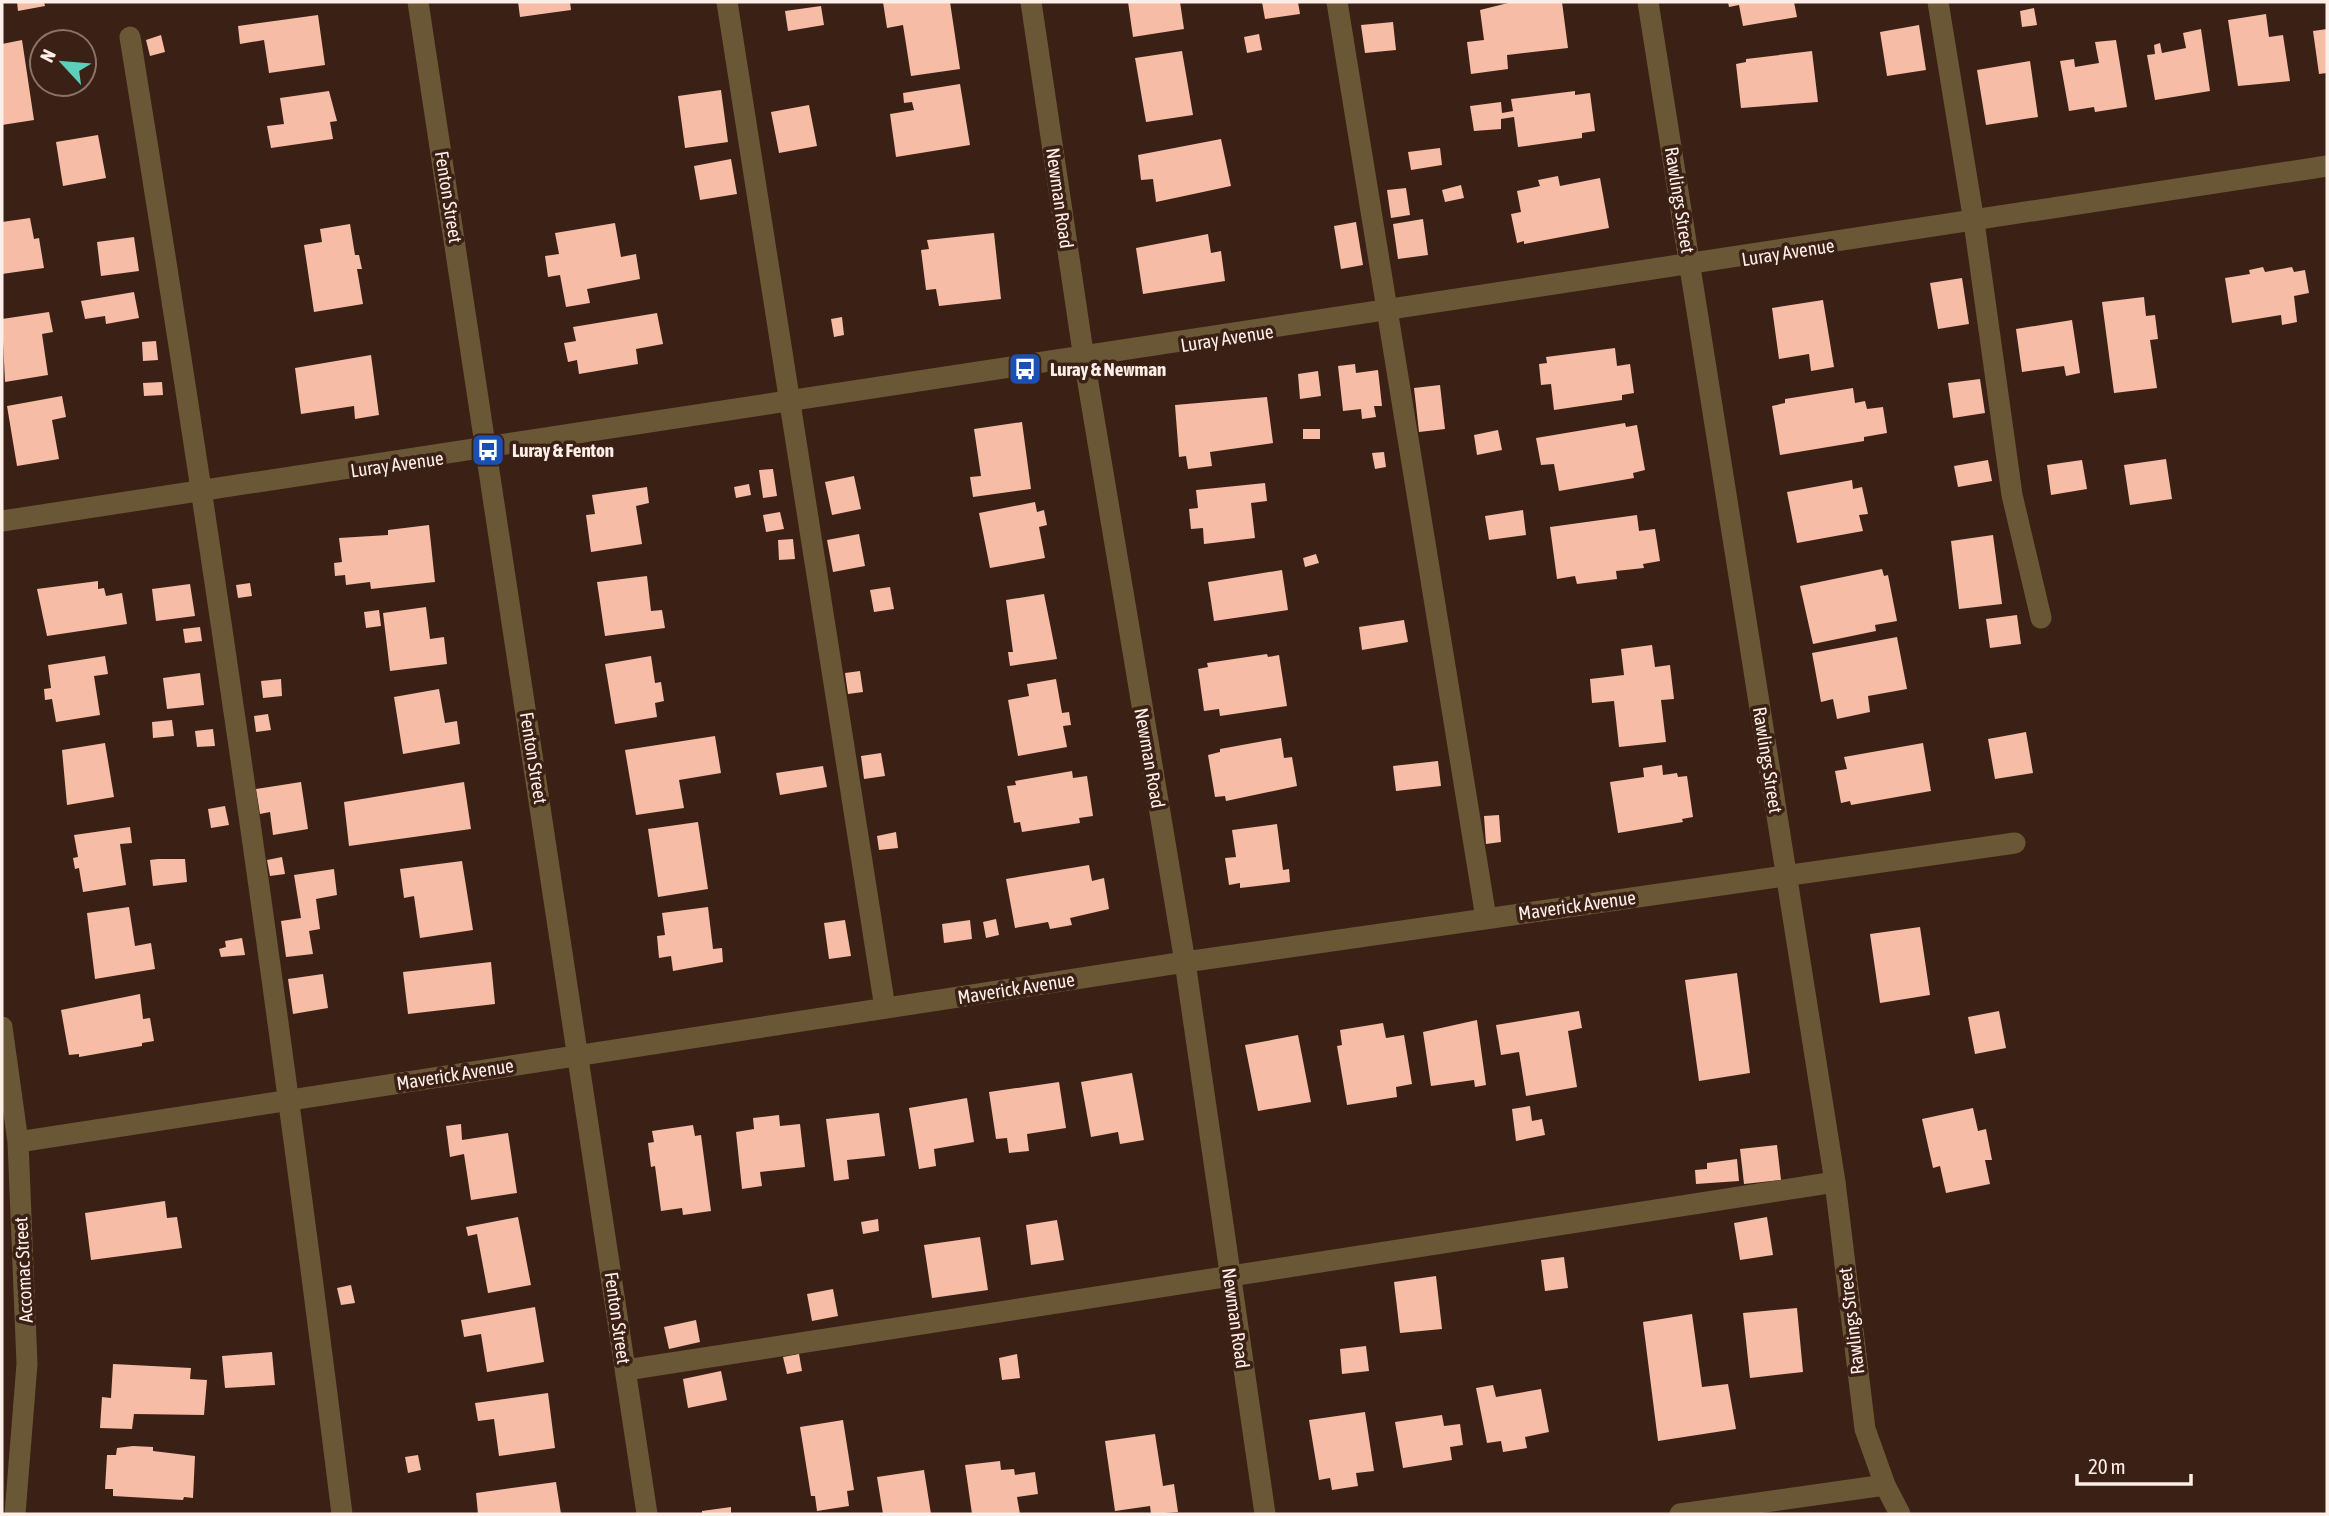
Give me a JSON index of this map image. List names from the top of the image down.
{
  "streets": {
    "street": [
      "Fenton Street",
      "Newman Road",
      "Rawlings Street",
      "Luray Avenue",
      "Maverick Avenue",
      "Accomac Street"
    ]
  },
  "crossings": [
    ["Fenton Street", "Luray Avenue"],
    ["Fenton Street", "Maverick Avenue"],
    ["Newman Road", "Luray Avenue"],
    ["Newman Road", "Maverick Avenue"],
    ["Rawlings Street", "Luray Avenue"],
    ["Rawlings Street", "Maverick Avenue"],
    ["Maverick Avenue", "Accomac Street"]
  ],
  "places": {
    "bus stop": ["Luray & Newman", "Luray & Fenton"]
  },
  "scale_bar": "20 m",
  "north": "top left"
}
